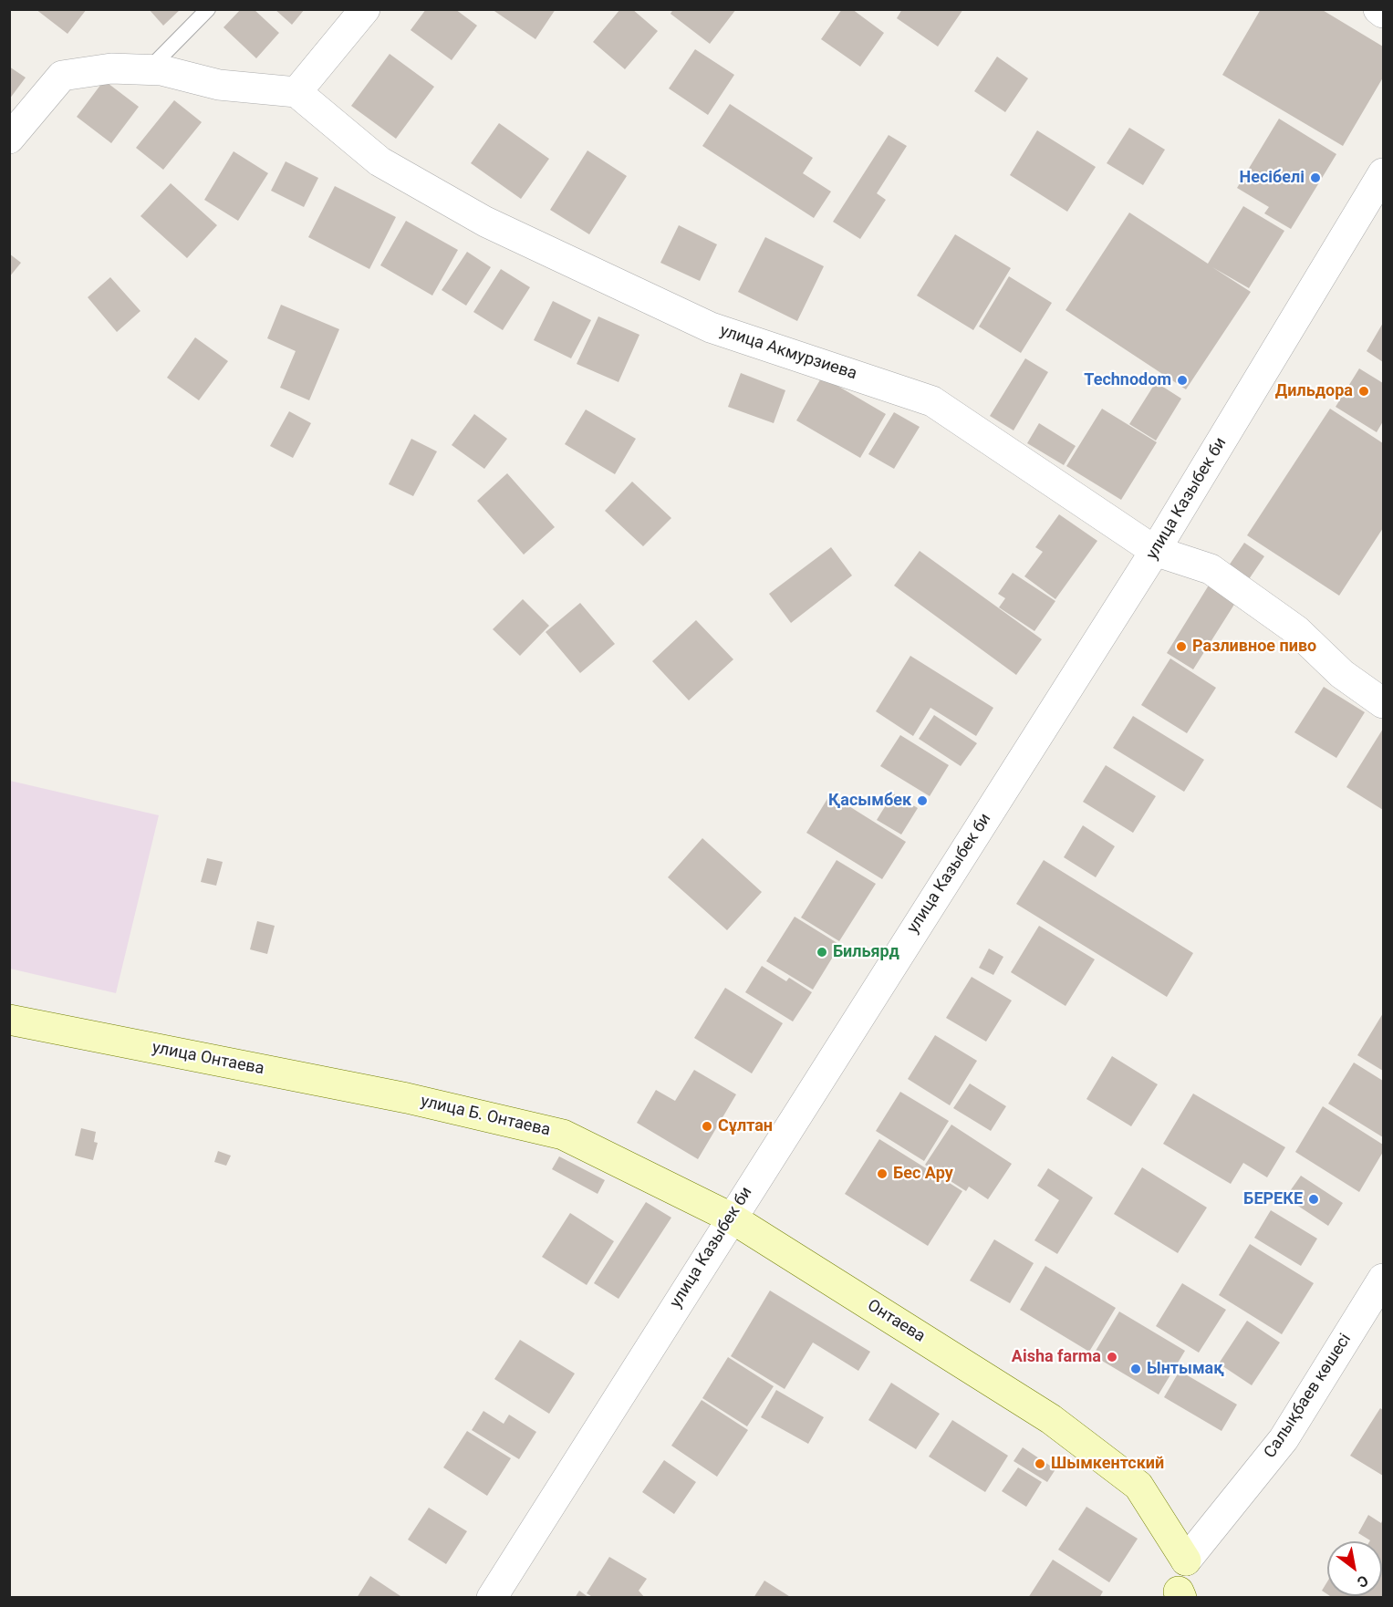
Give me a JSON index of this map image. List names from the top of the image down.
{
  "streets": {
    "main road": ["улица Онтаева", "улица Б. Онтаева", "Онтаева"],
    "street": ["улица Акмурзиева", "улица Казыбек би", "Салықбаев көшесі"]
  },
  "crossings": [
    ["улица Акмурзиева", "улица Казыбек би"],
    ["улица Казыбек би", "Онтаева"],
    ["улица Онтаева", "улица Б. Онтаева"],
    ["улица Б. Онтаева", "Онтаева"],
    ["Онтаева", "Салықбаев көшесі"]
  ],
  "places": [
    "Несібелі",
    "Technodom",
    "Дильдора",
    "Разливное пиво",
    "Қасымбек",
    "Бильярд",
    "Сұлтан",
    "Бес Ару",
    "БЕРЕКЕ",
    "Aisha farma",
    "Ынтымақ",
    "Шымкентский"
  ],
  "north": "bottom right"
}
